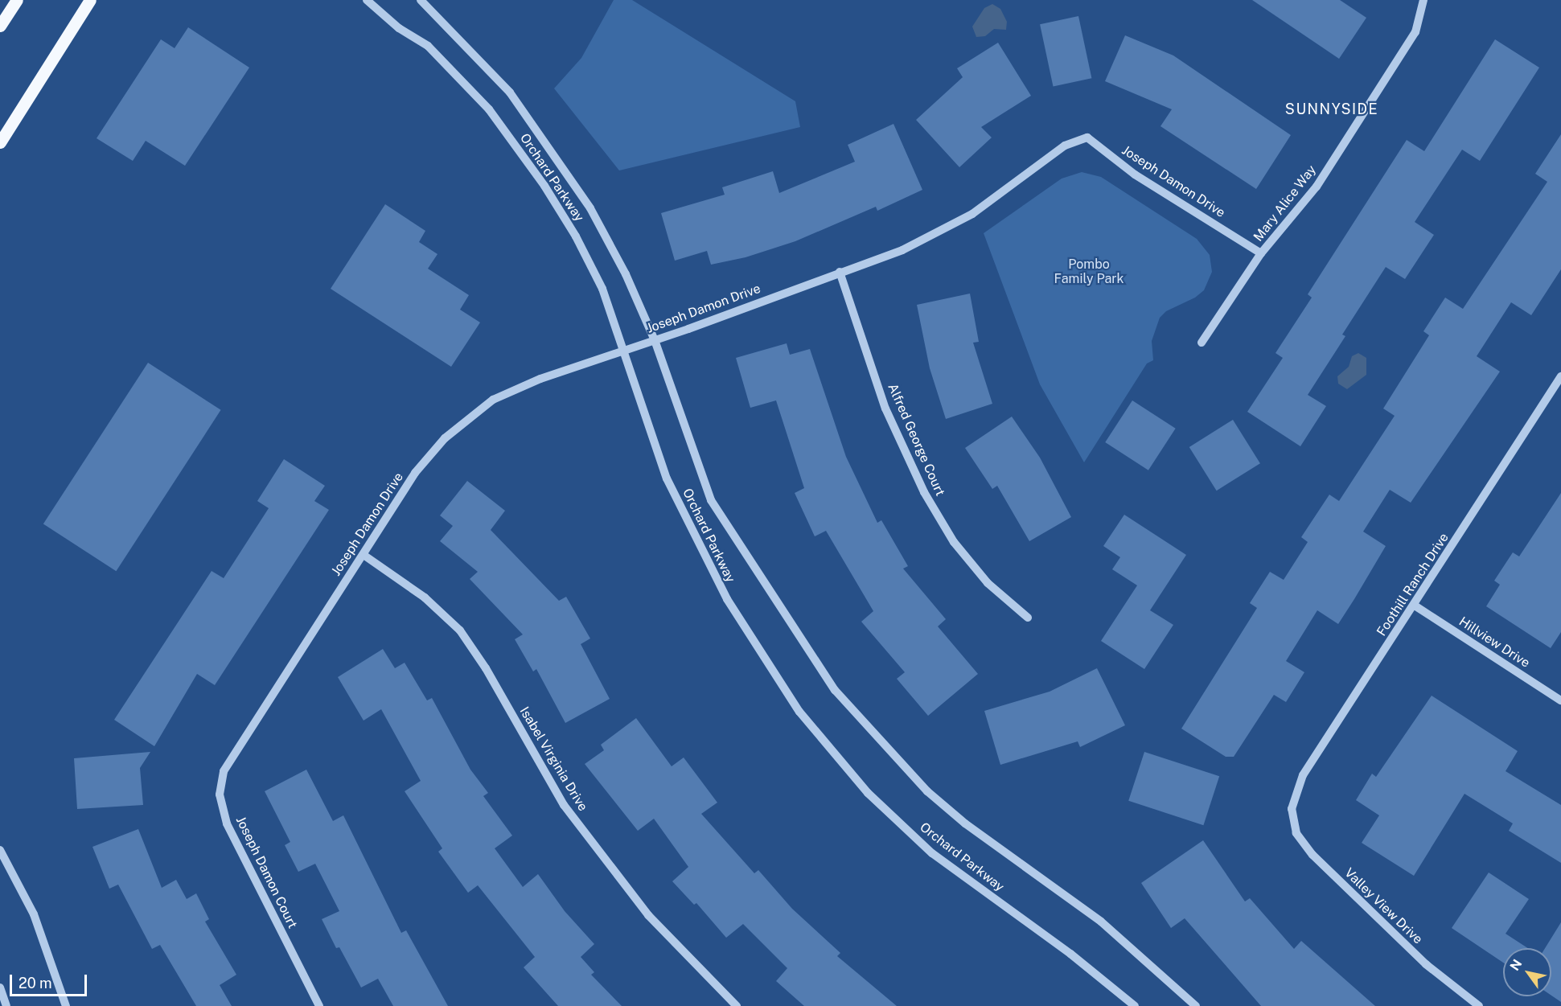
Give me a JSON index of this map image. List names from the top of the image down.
{
  "streets": {
    "street": [
      "Orchard Parkway",
      "Joseph Damon Drive",
      "Mary Alice Way",
      "Alfred George Court",
      "Foothill Ranch Drive",
      "Hillview Drive",
      "Isabel Virginia Drive",
      "Joseph Damon Court",
      "Valley View Drive"
    ]
  },
  "crossings": [
    ["Orchard Parkway", "Joseph Damon Drive"],
    ["Joseph Damon Drive", "Mary Alice Way"],
    ["Joseph Damon Drive", "Alfred George Court"],
    ["Joseph Damon Drive", "Isabel Virginia Drive"],
    ["Joseph Damon Drive", "Joseph Damon Court"],
    ["Foothill Ranch Drive", "Hillview Drive"],
    ["Foothill Ranch Drive", "Valley View Drive"]
  ],
  "districts": ["SUNNYSIDE"],
  "parks": ["Pombo Family Park"],
  "scale_bar": "20 m",
  "north": "top left"
}
